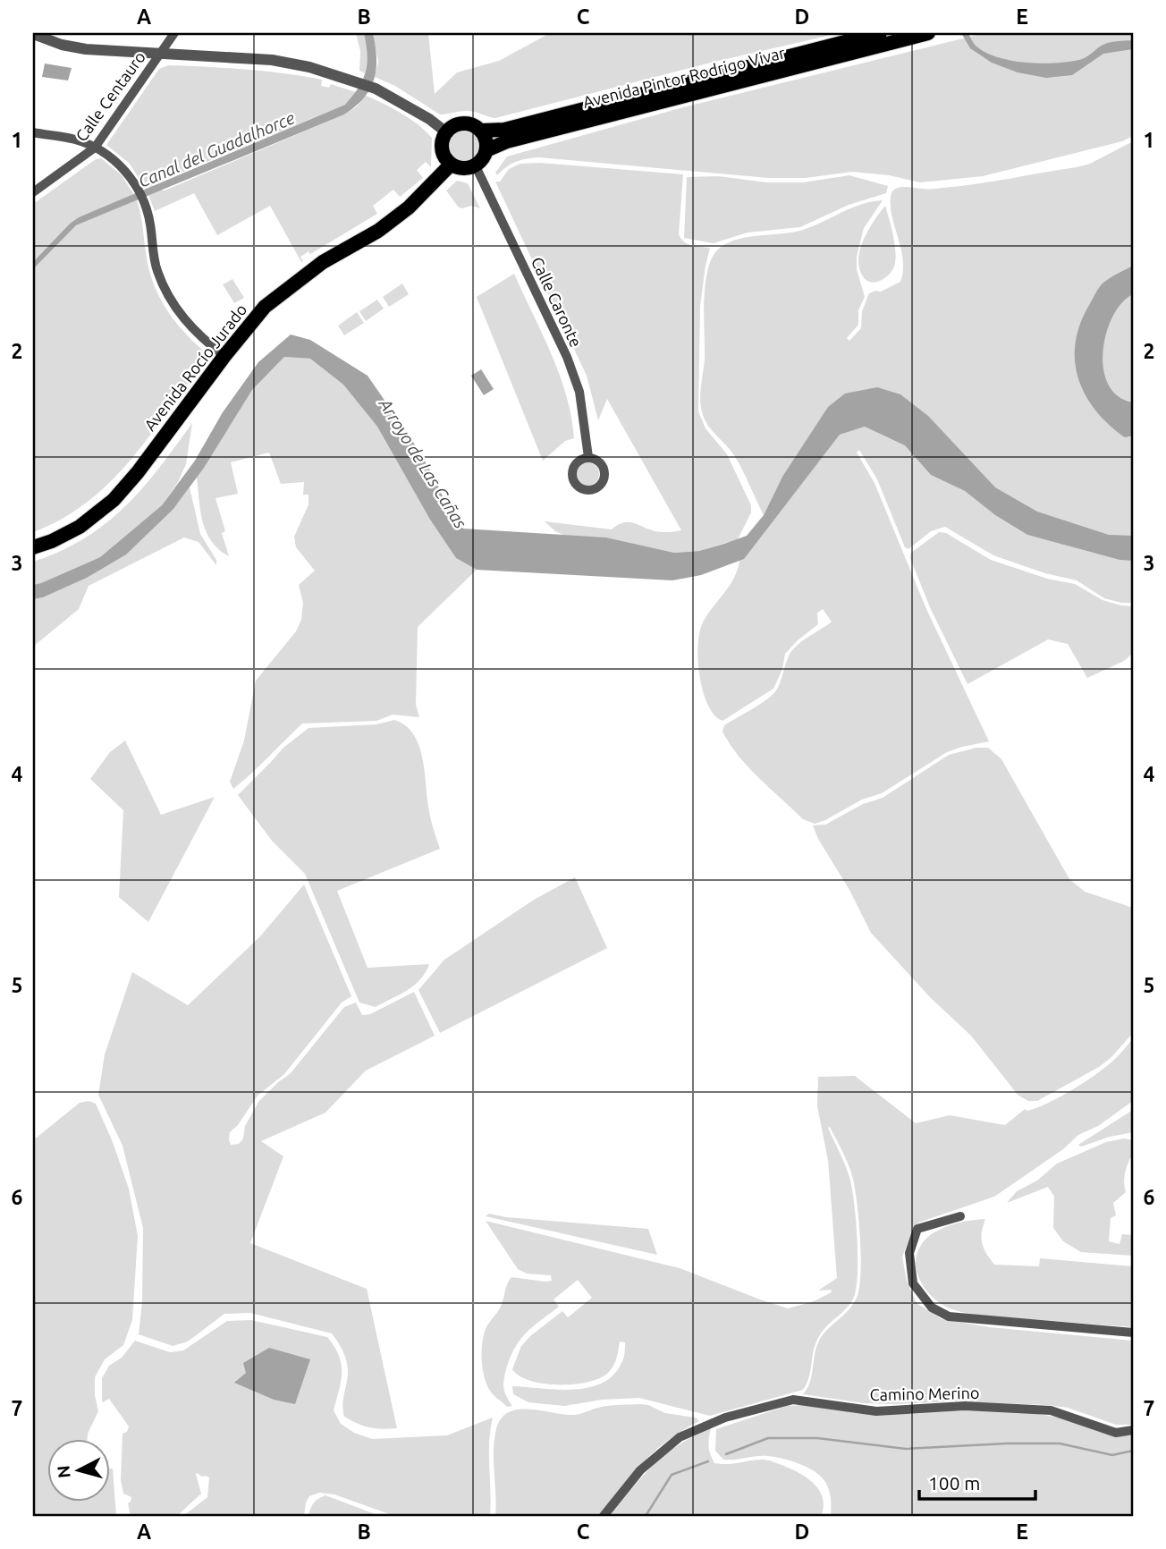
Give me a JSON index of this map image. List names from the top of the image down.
{
  "streets": {
    "main road": ["Avenida Pintor Rodrigo Vivar", "Avenida Rocío Jurado"],
    "street": ["Calle Centauro", "Calle Caronte", "Camino Merino"]
  },
  "crossings": [
    ["Avenida Pintor Rodrigo Vivar", "Calle Caronte"],
    ["Avenida Pintor Rodrigo Vivar", "Avenida Rocío Jurado"],
    ["Calle Caronte", "Avenida Rocío Jurado"]
  ],
  "water": ["Canal del Guadalhorce", "Arroyo de Las Cañas"],
  "scale_bar": "100 m",
  "north": "left",
  "grid": {
    "columns": [
      "A",
      "B",
      "C",
      "D",
      "E"
    ],
    "rows": [
      "1",
      "2",
      "3",
      "4",
      "5",
      "6",
      "7"
    ]
  }
}
